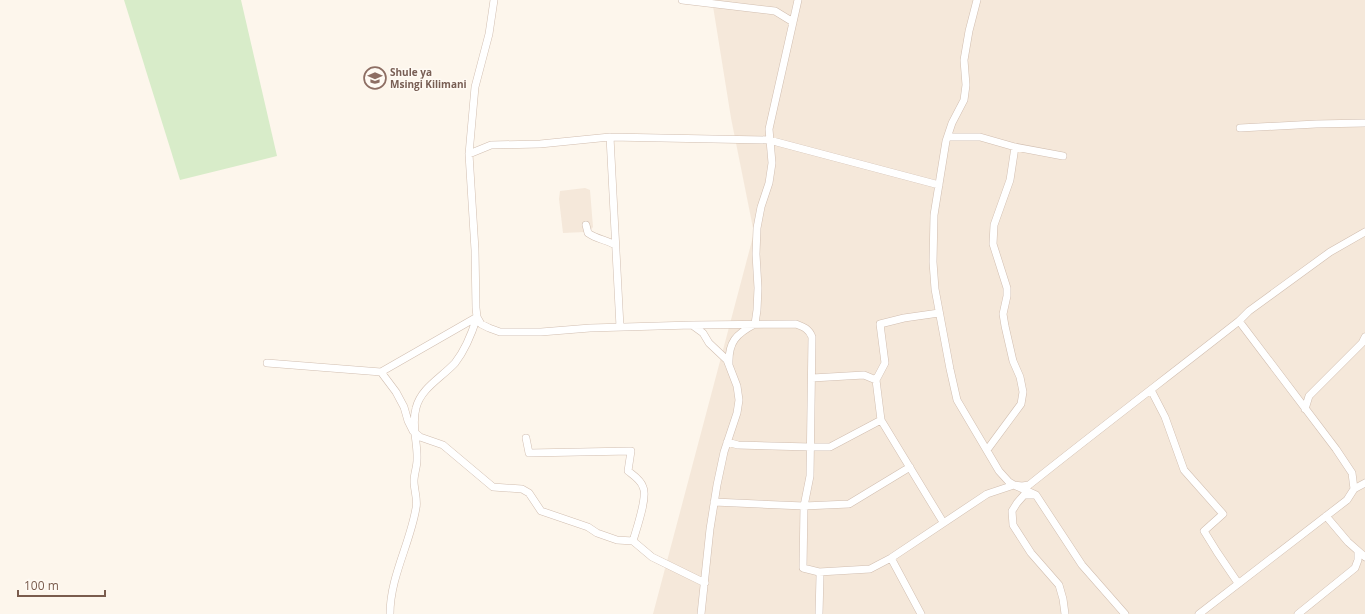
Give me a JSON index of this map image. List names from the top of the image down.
{
  "places": {
    "school or university": ["Shule ya Msingi Kilimani"]
  },
  "scale_bar": "100 m"
}
